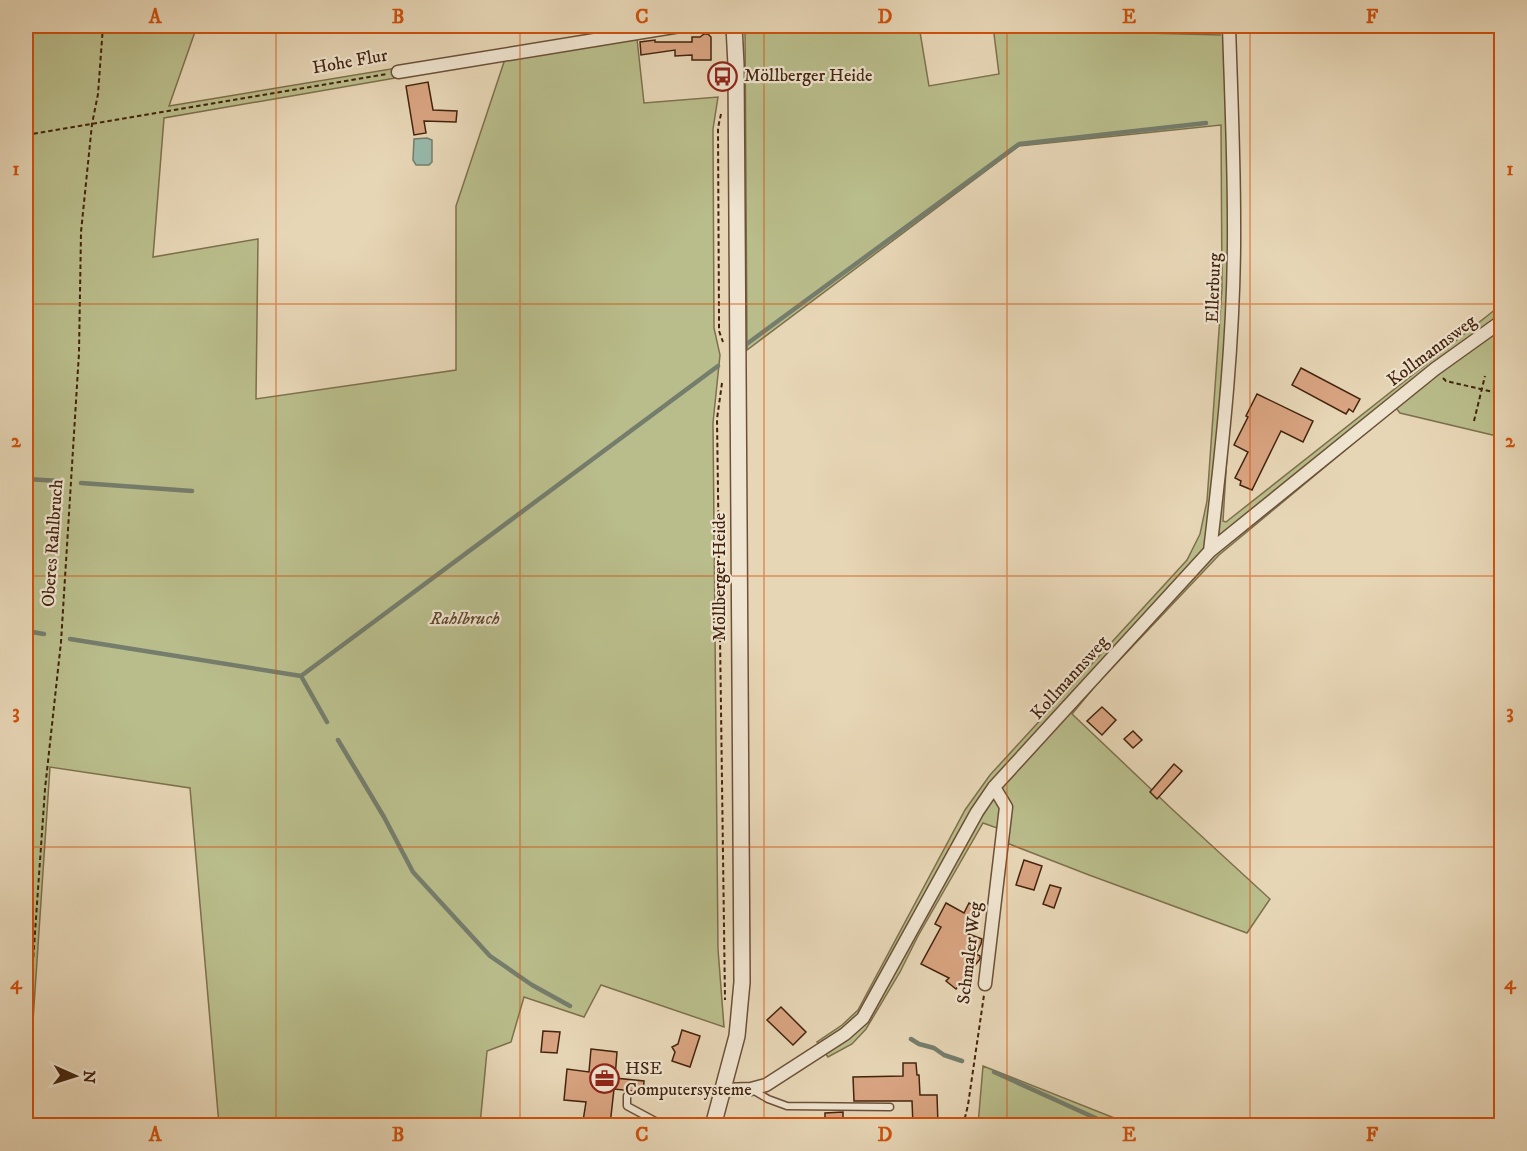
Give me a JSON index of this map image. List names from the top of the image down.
{
  "streets": {
    "street": [
      "Hohe Flur",
      "Ellerburg",
      "Kollmannsweg",
      "Möllberger Heide",
      "Schmaler Weg"
    ],
    "path": ["Oberes Rahlbruch"]
  },
  "crossings": [
    ["Hohe Flur", "Oberes Rahlbruch"],
    ["Ellerburg", "Kollmannsweg"],
    ["Kollmannsweg", "Möllberger Heide"],
    ["Kollmannsweg", "Schmaler Weg"]
  ],
  "parks": ["Rahlbruch"],
  "places": {
    "bus stop": ["Möllberger Heide"],
    "office": ["HSE Computersysteme"]
  },
  "north": "right",
  "grid": {
    "columns": [
      "A",
      "B",
      "C",
      "D",
      "E",
      "F"
    ],
    "rows": [
      "1",
      "2",
      "3",
      "4"
    ]
  }
}
